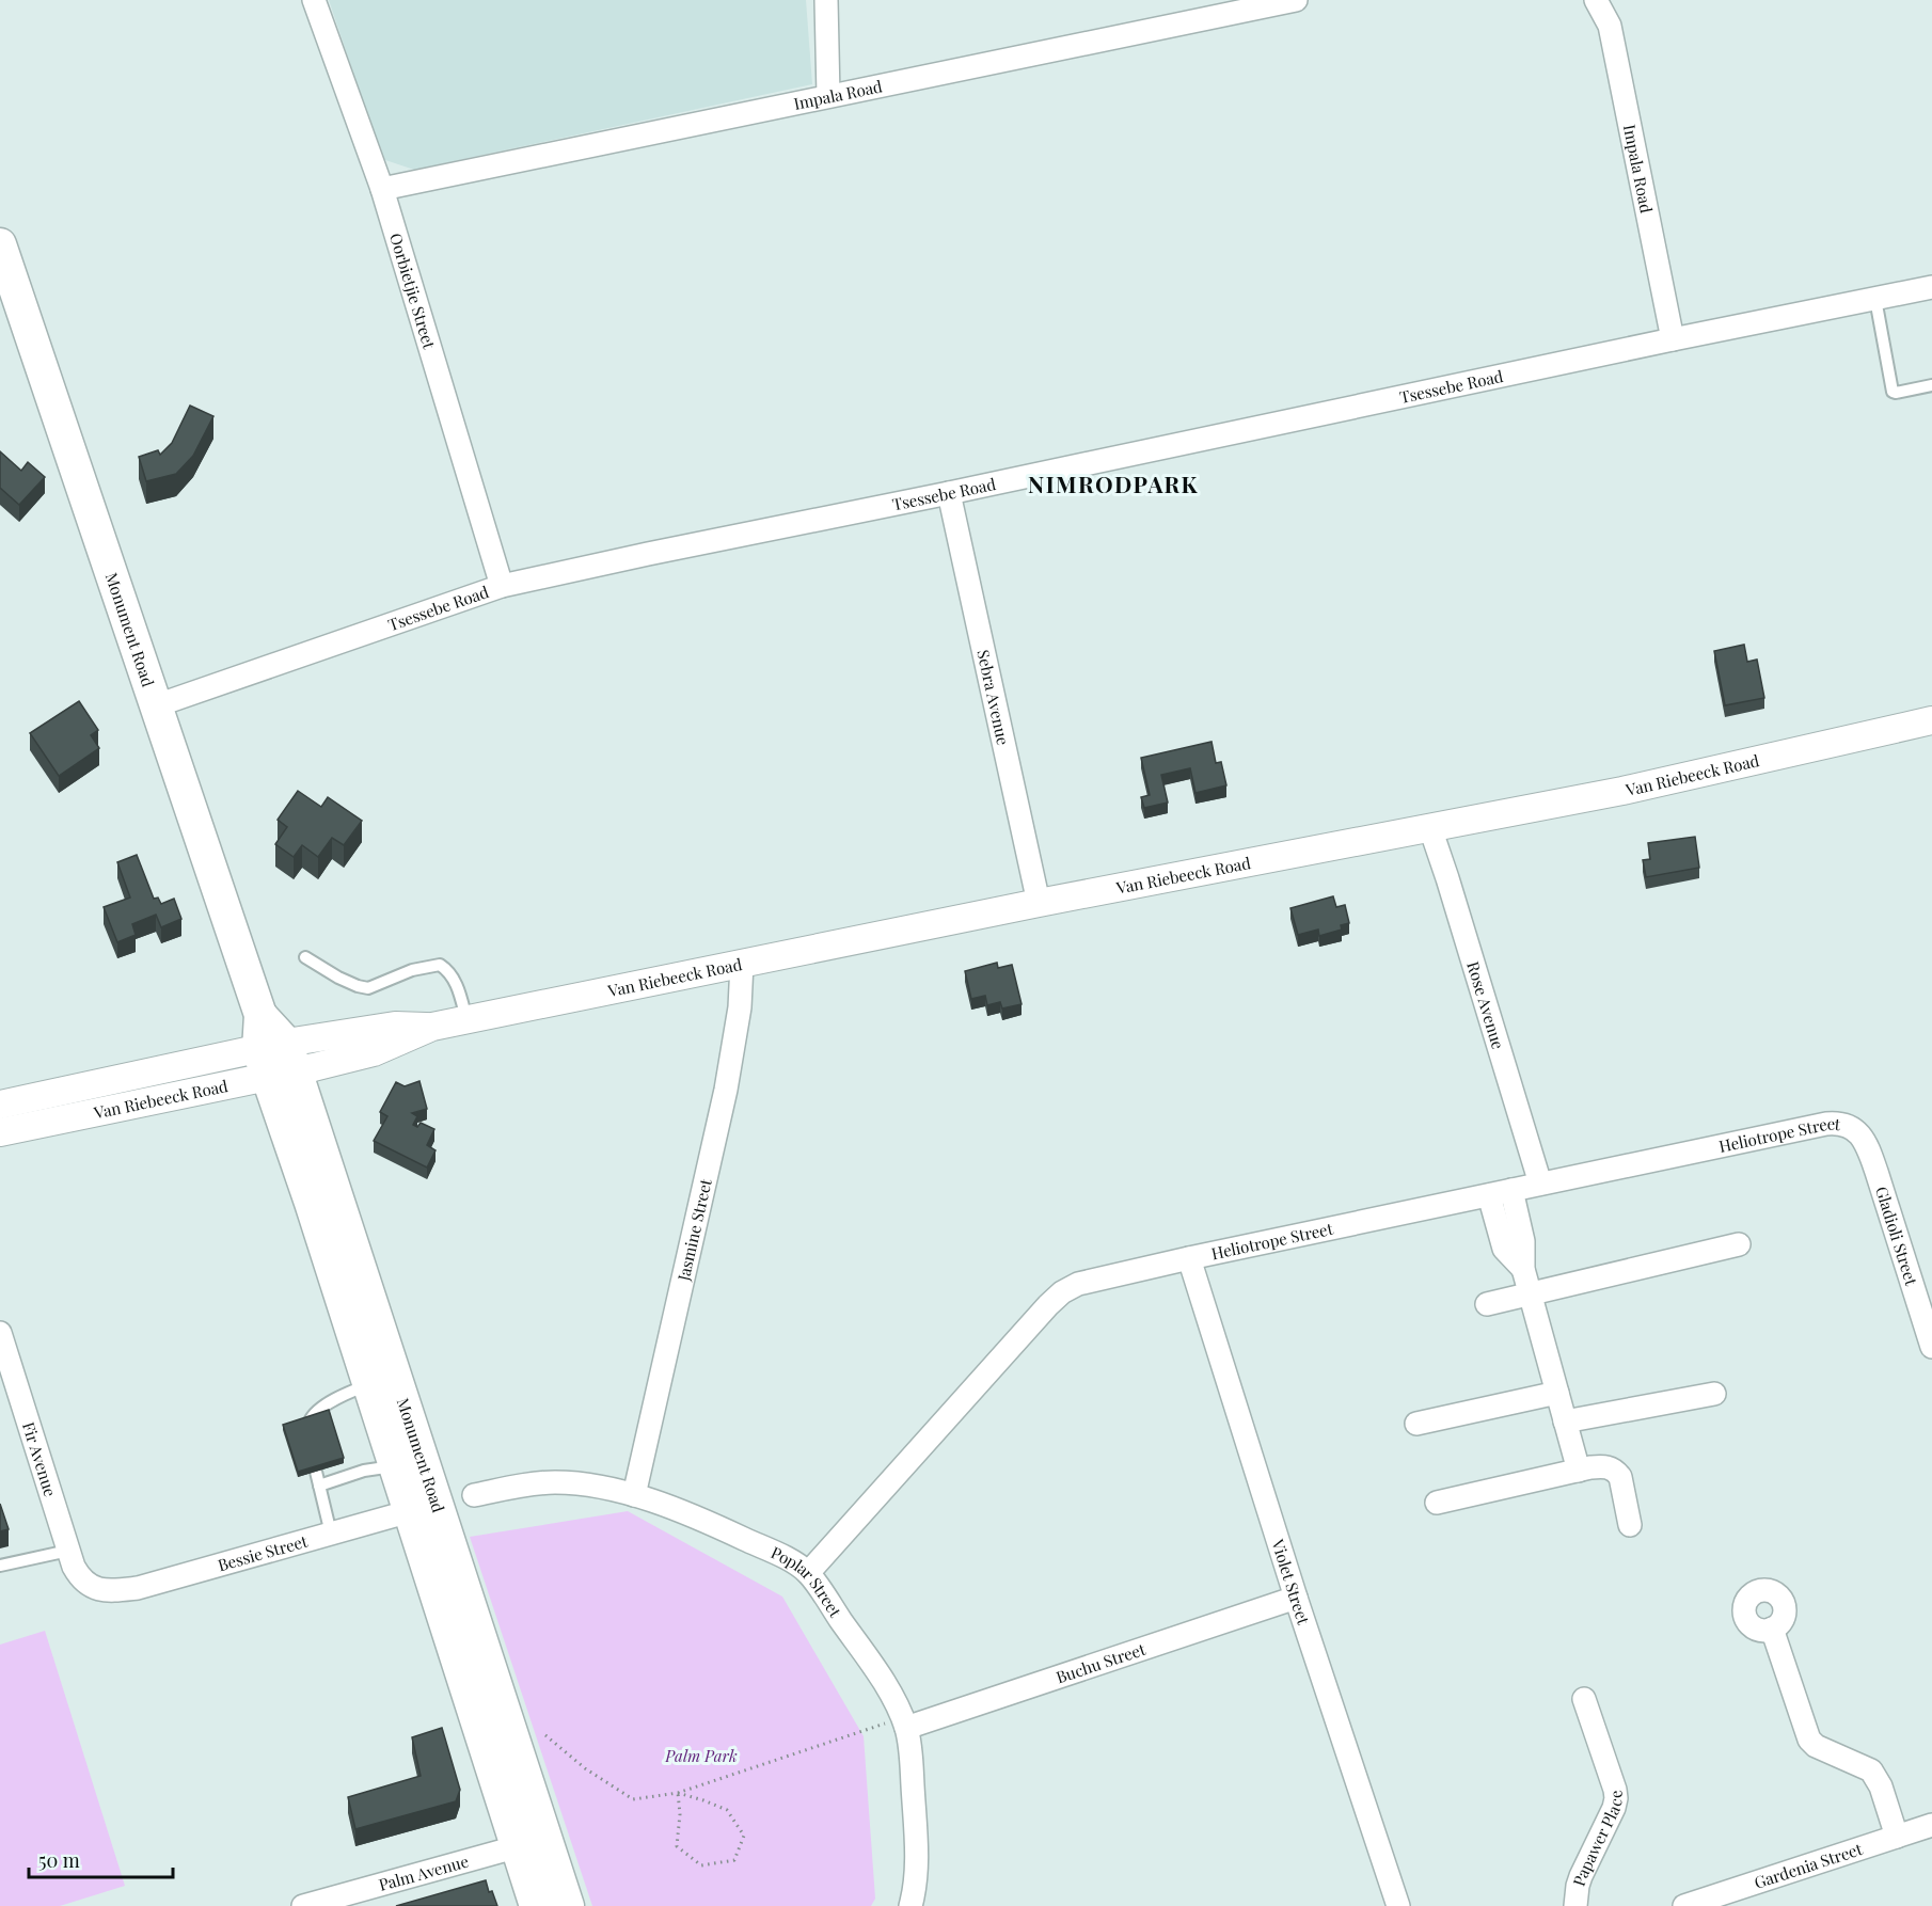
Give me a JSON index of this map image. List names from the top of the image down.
{
  "streets": {
    "main road": ["Monument Road"],
    "street": [
      "Impala Road",
      "Oorbietjie Street",
      "Tsessebe Road",
      "Sebra Avenue",
      "Van Riebeeck Road",
      "Rose Avenue",
      "Heliotrope Street",
      "Jasmine Street",
      "Gladioli Street",
      "Fir Avenue",
      "Bessie Street",
      "Violet Street",
      "Poplar Street",
      "Buchu Street",
      "Papawer Place",
      "Gardenia Street",
      "Palm Avenue"
    ]
  },
  "crossings": [
    ["Impala Road", "Oorbietjie Street"],
    ["Impala Road", "Tsessebe Road"],
    ["Oorbietjie Street", "Tsessebe Road"],
    ["Tsessebe Road", "Monument Road"],
    ["Tsessebe Road", "Sebra Avenue"],
    ["Monument Road", "Van Riebeeck Road"],
    ["Monument Road", "Bessie Street"],
    ["Monument Road", "Palm Avenue"],
    ["Sebra Avenue", "Van Riebeeck Road"],
    ["Van Riebeeck Road", "Rose Avenue"],
    ["Van Riebeeck Road", "Jasmine Street"],
    ["Rose Avenue", "Heliotrope Street"],
    ["Heliotrope Street", "Gladioli Street"],
    ["Heliotrope Street", "Violet Street"],
    ["Heliotrope Street", "Poplar Street"],
    ["Jasmine Street", "Poplar Street"],
    ["Fir Avenue", "Bessie Street"],
    ["Violet Street", "Buchu Street"],
    ["Poplar Street", "Buchu Street"]
  ],
  "districts": ["NIMRODPARK"],
  "parks": ["Palm Park"],
  "scale_bar": "50 m"
}
